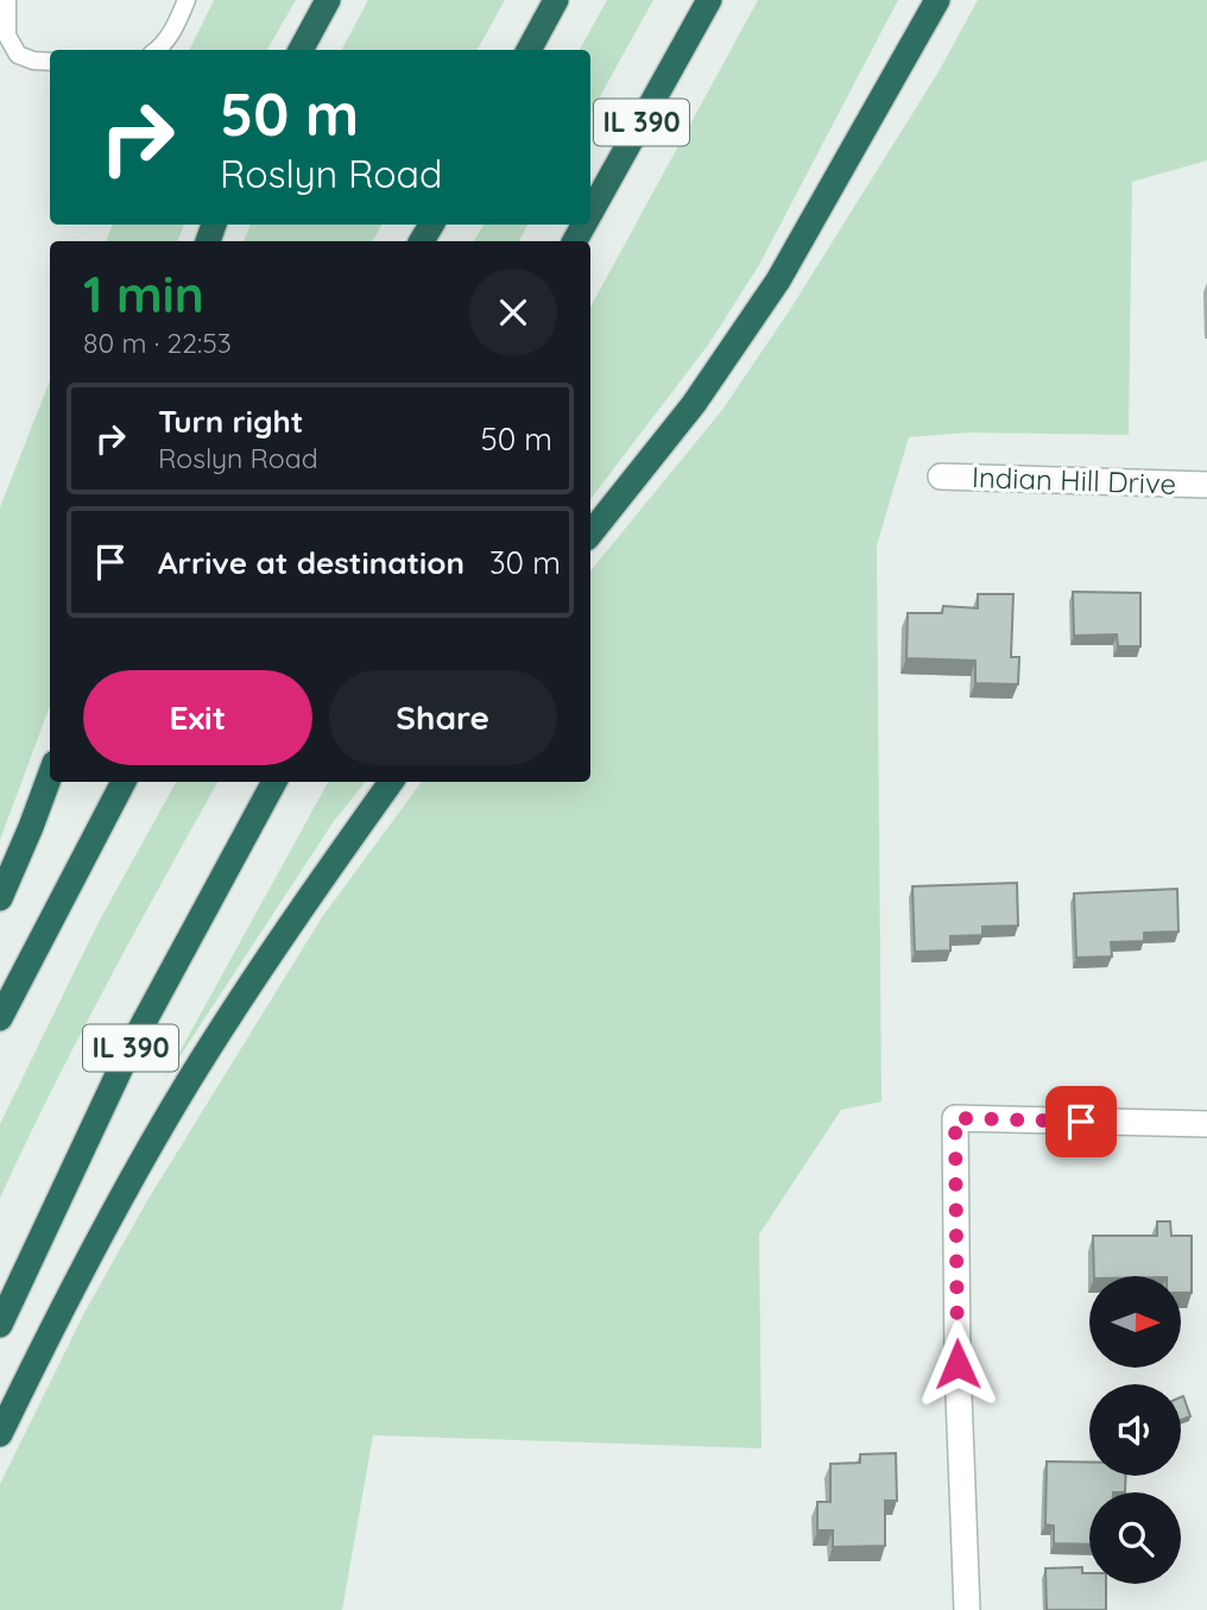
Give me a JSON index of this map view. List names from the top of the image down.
{
  "streets": {
    "highway": ["IL 390"],
    "street": ["Indian Hill Drive"]
  },
  "north": "right",
  "page": {
    "turn": ["50 m", "Roslyn Road"],
    "heading": ["1 min", "80 m · 22:53"],
    "list": [
      {
        "name": "Turn right",
        "note": "Roslyn Road",
        "value": "50 m"
      },
      {
        "name": "Arrive at destination",
        "value": "30 m"
      }
    ],
    "buttons": ["Exit", "Share"]
  }
}
